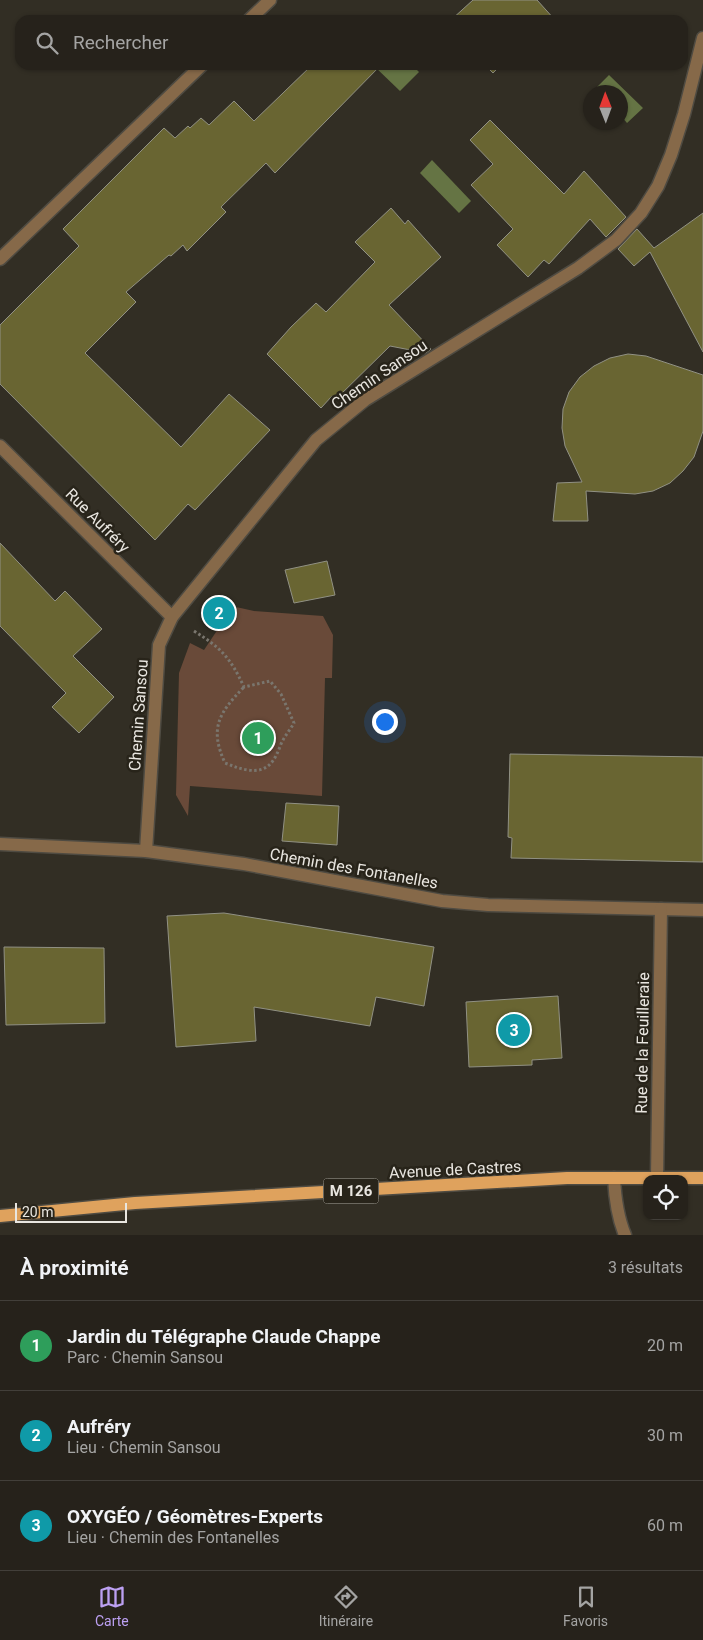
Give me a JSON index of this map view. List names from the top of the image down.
{
  "streets": {
    "main road": ["Avenue de Castres", "M 126"],
    "street": [
      "Chemin Sansou",
      "Rue Aufréry",
      "Chemin des Fontanelles",
      "Rue de la Feuilleraie"
    ]
  },
  "crossings": [
    ["Chemin Sansou", "Rue Aufréry"],
    ["Chemin Sansou", "Chemin des Fontanelles"],
    ["Chemin des Fontanelles", "Rue de la Feuilleraie"]
  ],
  "scale_bar": "20 m",
  "north": "top",
  "page": {
    "search": "Rechercher",
    "pins": ["2", "1", "3"],
    "scale": "20 m",
    "heading": ["À proximité", "3 résultats"],
    "list": [
      {
        "mark": "1",
        "name": "Jardin du Télégraphe Claude Chappe",
        "note": "Parc · Chemin Sansou",
        "value": "20 m"
      },
      {
        "mark": "2",
        "name": "Aufréry",
        "note": "Lieu · Chemin Sansou",
        "value": "30 m"
      },
      {
        "mark": "3",
        "name": "OXYGÉO / Géomètres-Experts",
        "note": "Lieu · Chemin des Fontanelles",
        "value": "60 m"
      }
    ],
    "nav": ["Carte", "Itinéraire", "Favoris"]
  }
}
